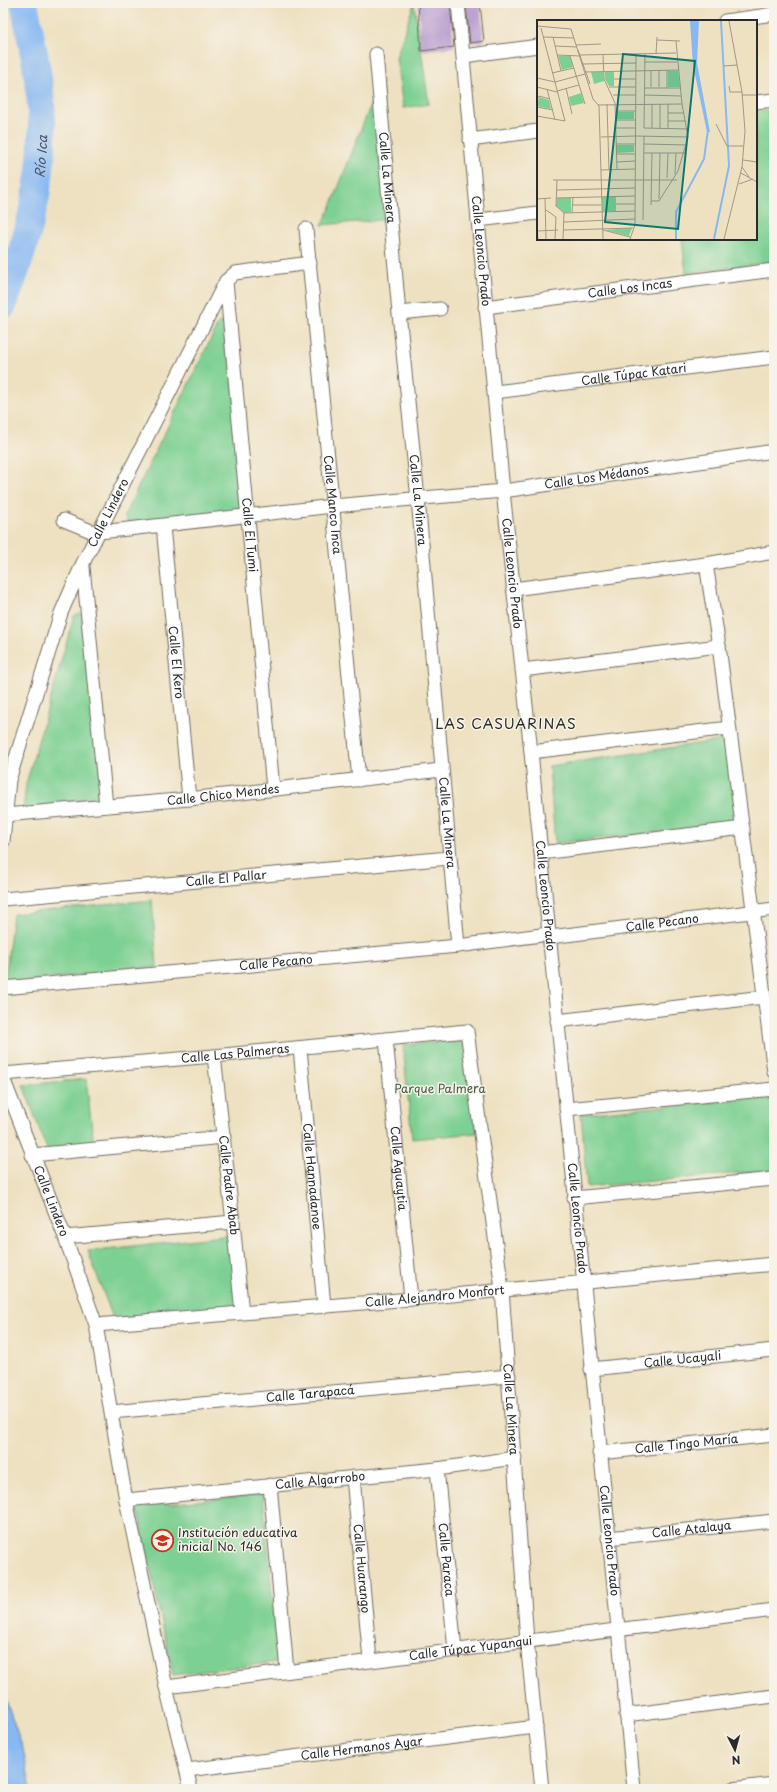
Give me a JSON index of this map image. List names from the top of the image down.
{
  "streets": {
    "street": [
      "Calle La Minera",
      "Calle Leoncio Prado",
      "Calle Los Incas",
      "Calle Túpac Katari",
      "Calle Los Médanos",
      "Calle Manco Inca",
      "Calle Lindero",
      "Calle El Tumi",
      "Calle El Kero",
      "Calle Chico Mendes",
      "Calle El Pallar",
      "Calle Pecano",
      "Calle Las Palmeras",
      "Calle Aguaytia",
      "Calle Hannadanoe",
      "Calle Padre Abab",
      "Calle Alejandro Monfort",
      "Calle Ucayali",
      "Calle Tarapacá",
      "Calle Tingo María",
      "Calle Algarrobo",
      "Calle Atalaya",
      "Calle Paraca",
      "Calle Huarango",
      "Calle Túpac Yupanqui",
      "Calle Hermanos Ayar"
    ]
  },
  "crossings": [
    ["Calle La Minera", "Calle Los Médanos"],
    ["Calle La Minera", "Calle Chico Mendes"],
    ["Calle La Minera", "Calle El Pallar"],
    ["Calle La Minera", "Calle Pecano"],
    ["Calle La Minera", "Calle Las Palmeras"],
    ["Calle La Minera", "Calle Alejandro Monfort"],
    ["Calle La Minera", "Calle Tarapacá"],
    ["Calle La Minera", "Calle Algarrobo"],
    ["Calle La Minera", "Calle Túpac Yupanqui"],
    ["Calle La Minera", "Calle Hermanos Ayar"],
    ["Calle Leoncio Prado", "Calle Los Incas"],
    ["Calle Leoncio Prado", "Calle Túpac Katari"],
    ["Calle Leoncio Prado", "Calle Los Médanos"],
    ["Calle Leoncio Prado", "Calle Pecano"],
    ["Calle Leoncio Prado", "Calle Alejandro Monfort"],
    ["Calle Leoncio Prado", "Calle Ucayali"],
    ["Calle Leoncio Prado", "Calle Tingo María"],
    ["Calle Leoncio Prado", "Calle Atalaya"],
    ["Calle Leoncio Prado", "Calle Túpac Yupanqui"],
    ["Calle Los Médanos", "Calle Manco Inca"],
    ["Calle Los Médanos", "Calle Lindero"],
    ["Calle Los Médanos", "Calle El Tumi"],
    ["Calle Los Médanos", "Calle El Kero"],
    ["Calle Manco Inca", "Calle Chico Mendes"],
    ["Calle Lindero", "Calle El Tumi"],
    ["Calle Lindero", "Calle Chico Mendes"],
    ["Calle Lindero", "Calle Alejandro Monfort"],
    ["Calle Lindero", "Calle Tarapacá"],
    ["Calle Lindero", "Calle Algarrobo"],
    ["Calle Lindero", "Calle Túpac Yupanqui"],
    ["Calle Lindero", "Calle Hermanos Ayar"],
    ["Calle El Tumi", "Calle Chico Mendes"],
    ["Calle El Kero", "Calle Chico Mendes"],
    ["Calle Las Palmeras", "Calle Aguaytia"],
    ["Calle Las Palmeras", "Calle Hannadanoe"],
    ["Calle Las Palmeras", "Calle Padre Abab"],
    ["Calle Aguaytia", "Calle Alejandro Monfort"],
    ["Calle Hannadanoe", "Calle Alejandro Monfort"],
    ["Calle Padre Abab", "Calle Alejandro Monfort"],
    ["Calle Algarrobo", "Calle Paraca"],
    ["Calle Algarrobo", "Calle Huarango"],
    ["Calle Paraca", "Calle Túpac Yupanqui"],
    ["Calle Huarango", "Calle Túpac Yupanqui"]
  ],
  "districts": ["LAS CASUARINAS"],
  "water": ["Río Ica"],
  "parks": ["Parque Palmera"],
  "places": {
    "school or university": ["Institución educativa inicial No. 146"]
  },
  "north": "bottom"
}
